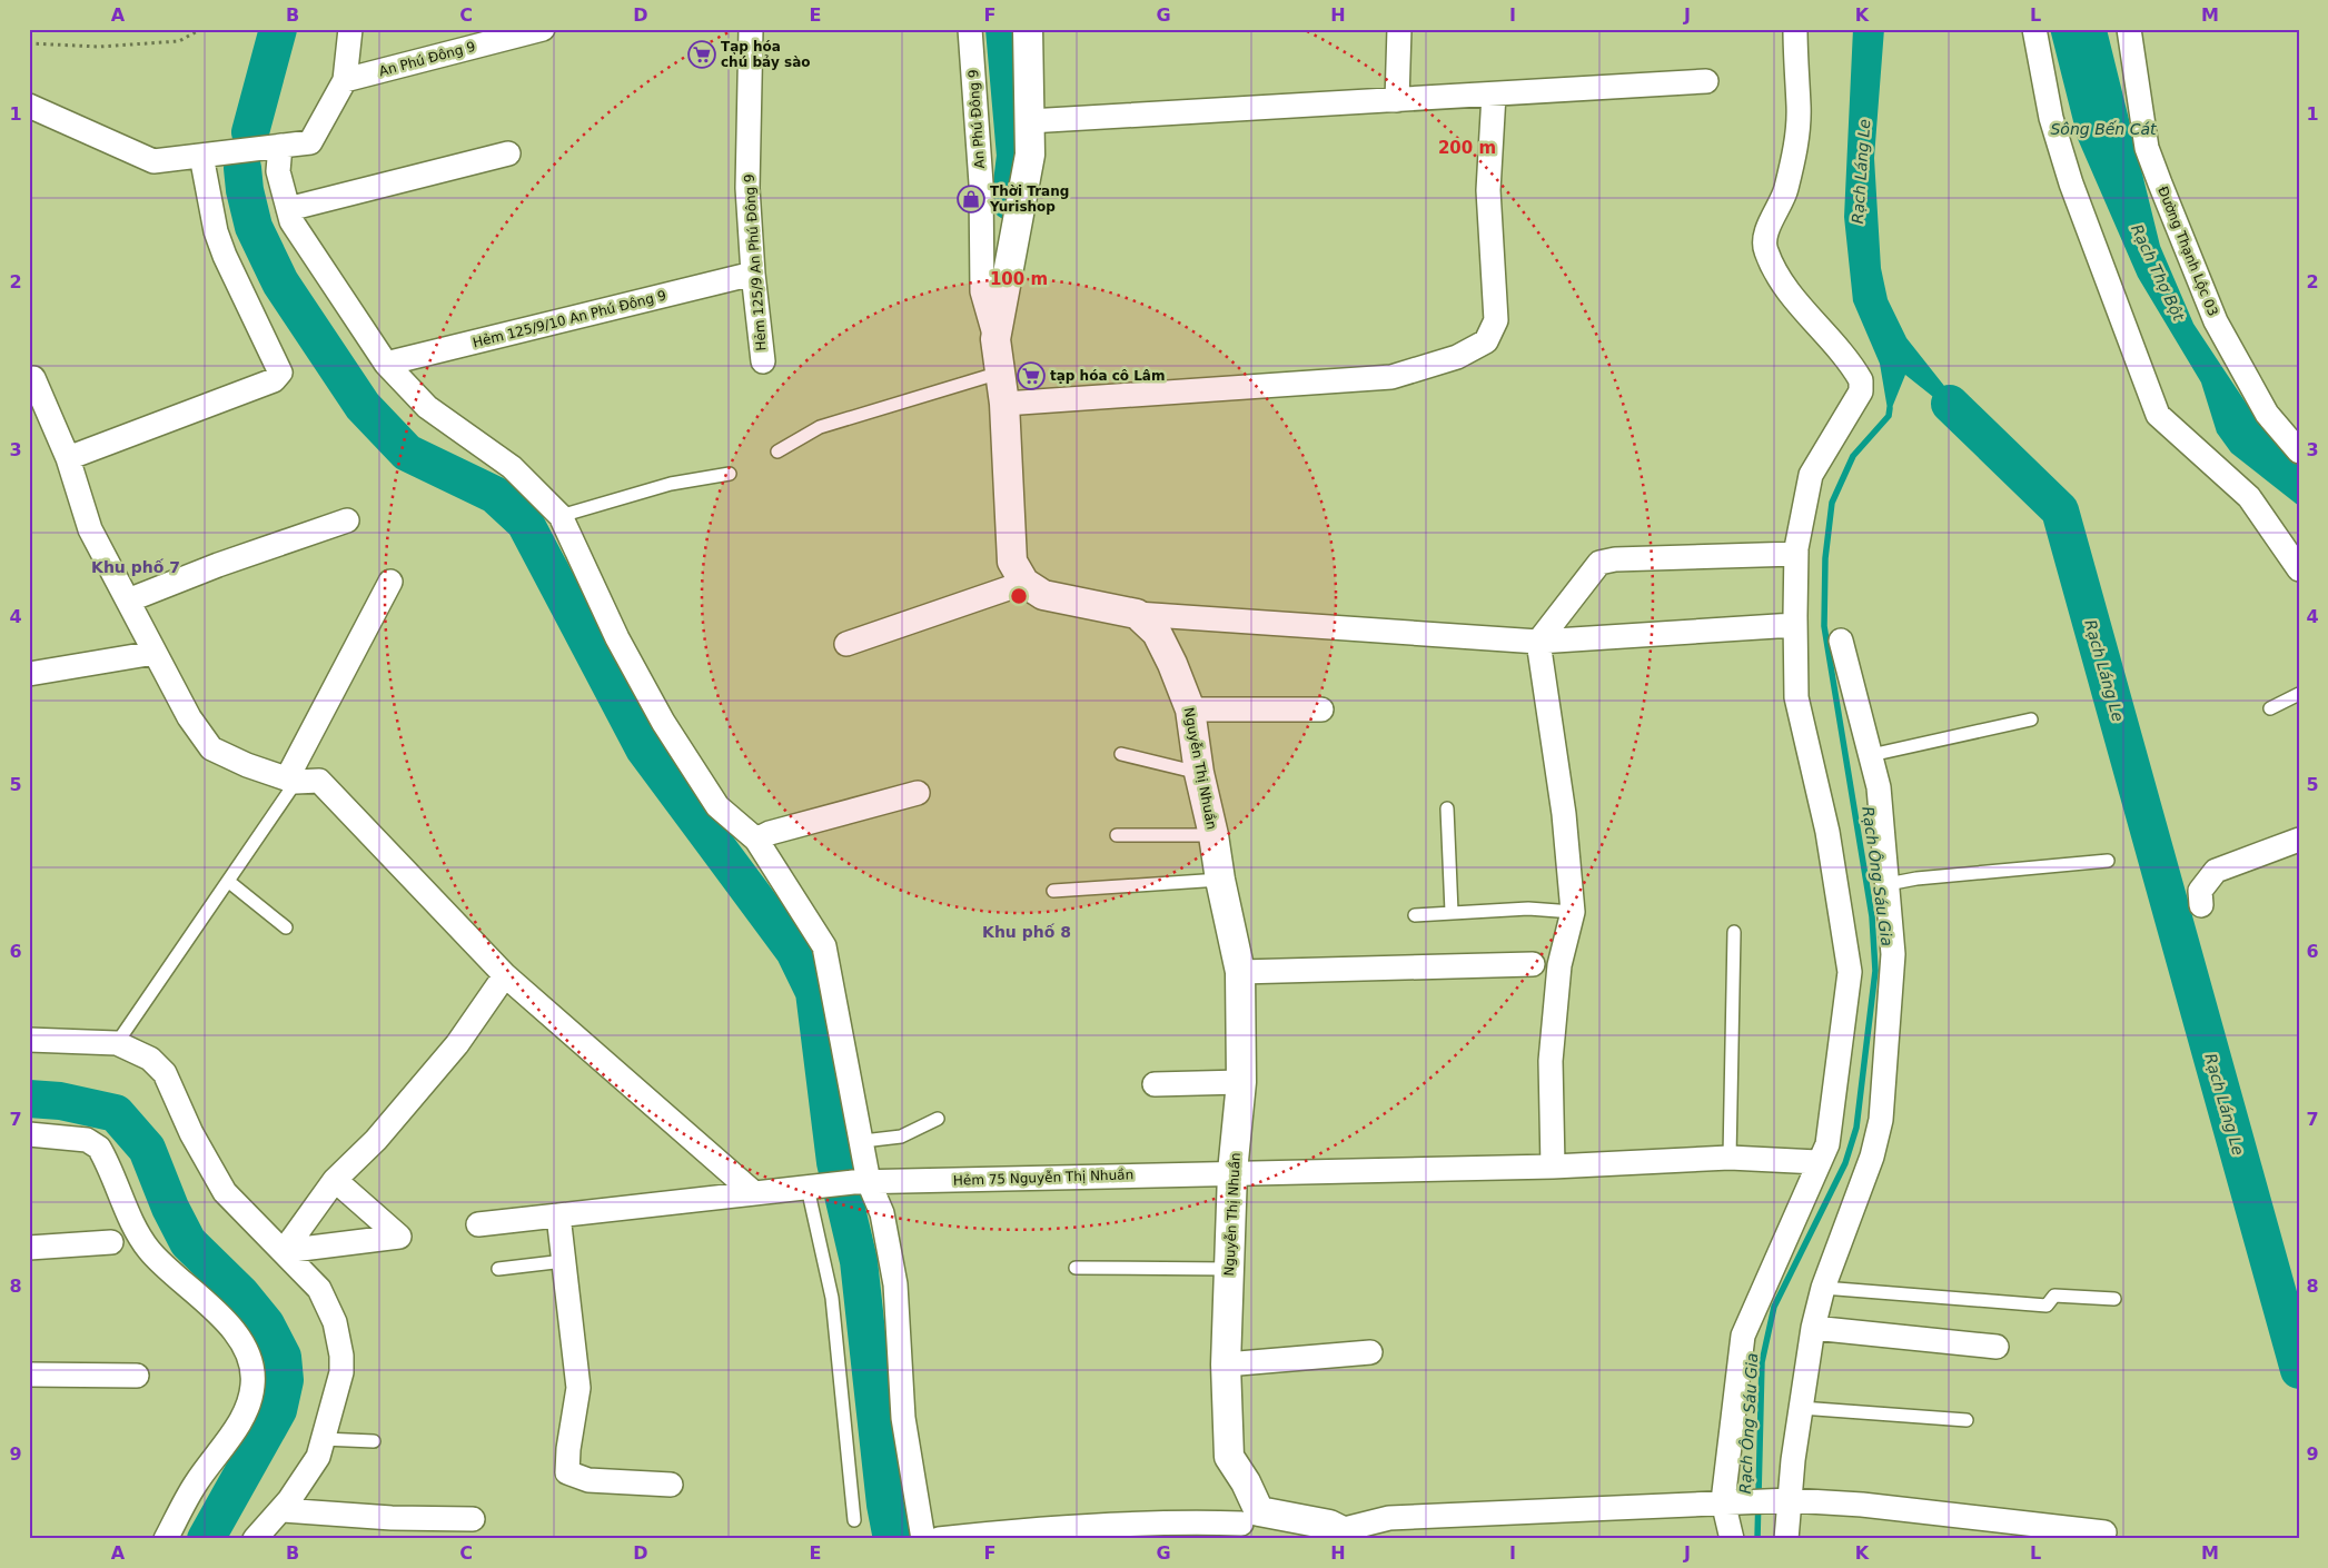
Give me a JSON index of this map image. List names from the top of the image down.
{
  "streets": {
    "street": [
      "An Phú Đông 9",
      "Đường Thạnh Lộc 03",
      "Hẻm 125/9 An Phú Đông 9",
      "Hẻm 125/9/10 An Phú Đông 9",
      "Nguyễn Thị Nhuần",
      "Hẻm 75 Nguyễn Thị Nhuần"
    ]
  },
  "crossings": [
    ["Hẻm 125/9 An Phú Đông 9", "Hẻm 125/9/10 An Phú Đông 9"],
    ["Nguyễn Thị Nhuần", "Hẻm 75 Nguyễn Thị Nhuần"]
  ],
  "districts": ["Khu phố 7", "Khu phố 8"],
  "water": [
    "Sông Bến Cát",
    "Rạch Láng Le",
    "Rạch Thợ Bột",
    "Rạch Ông Sáu Gia"
  ],
  "places": {
    "supermarket": ["Tạp hóa chú bảy sào", "tạp hóa cô Lâm"],
    "shop": ["Thời Trang Yurishop"]
  },
  "grid": {
    "columns": [
      "A",
      "B",
      "C",
      "D",
      "E",
      "F",
      "G",
      "H",
      "I",
      "J",
      "K",
      "L",
      "M"
    ],
    "rows": [
      "1",
      "2",
      "3",
      "4",
      "5",
      "6",
      "7",
      "8",
      "9"
    ]
  },
  "rings": ["200 m", "100 m"]
}
